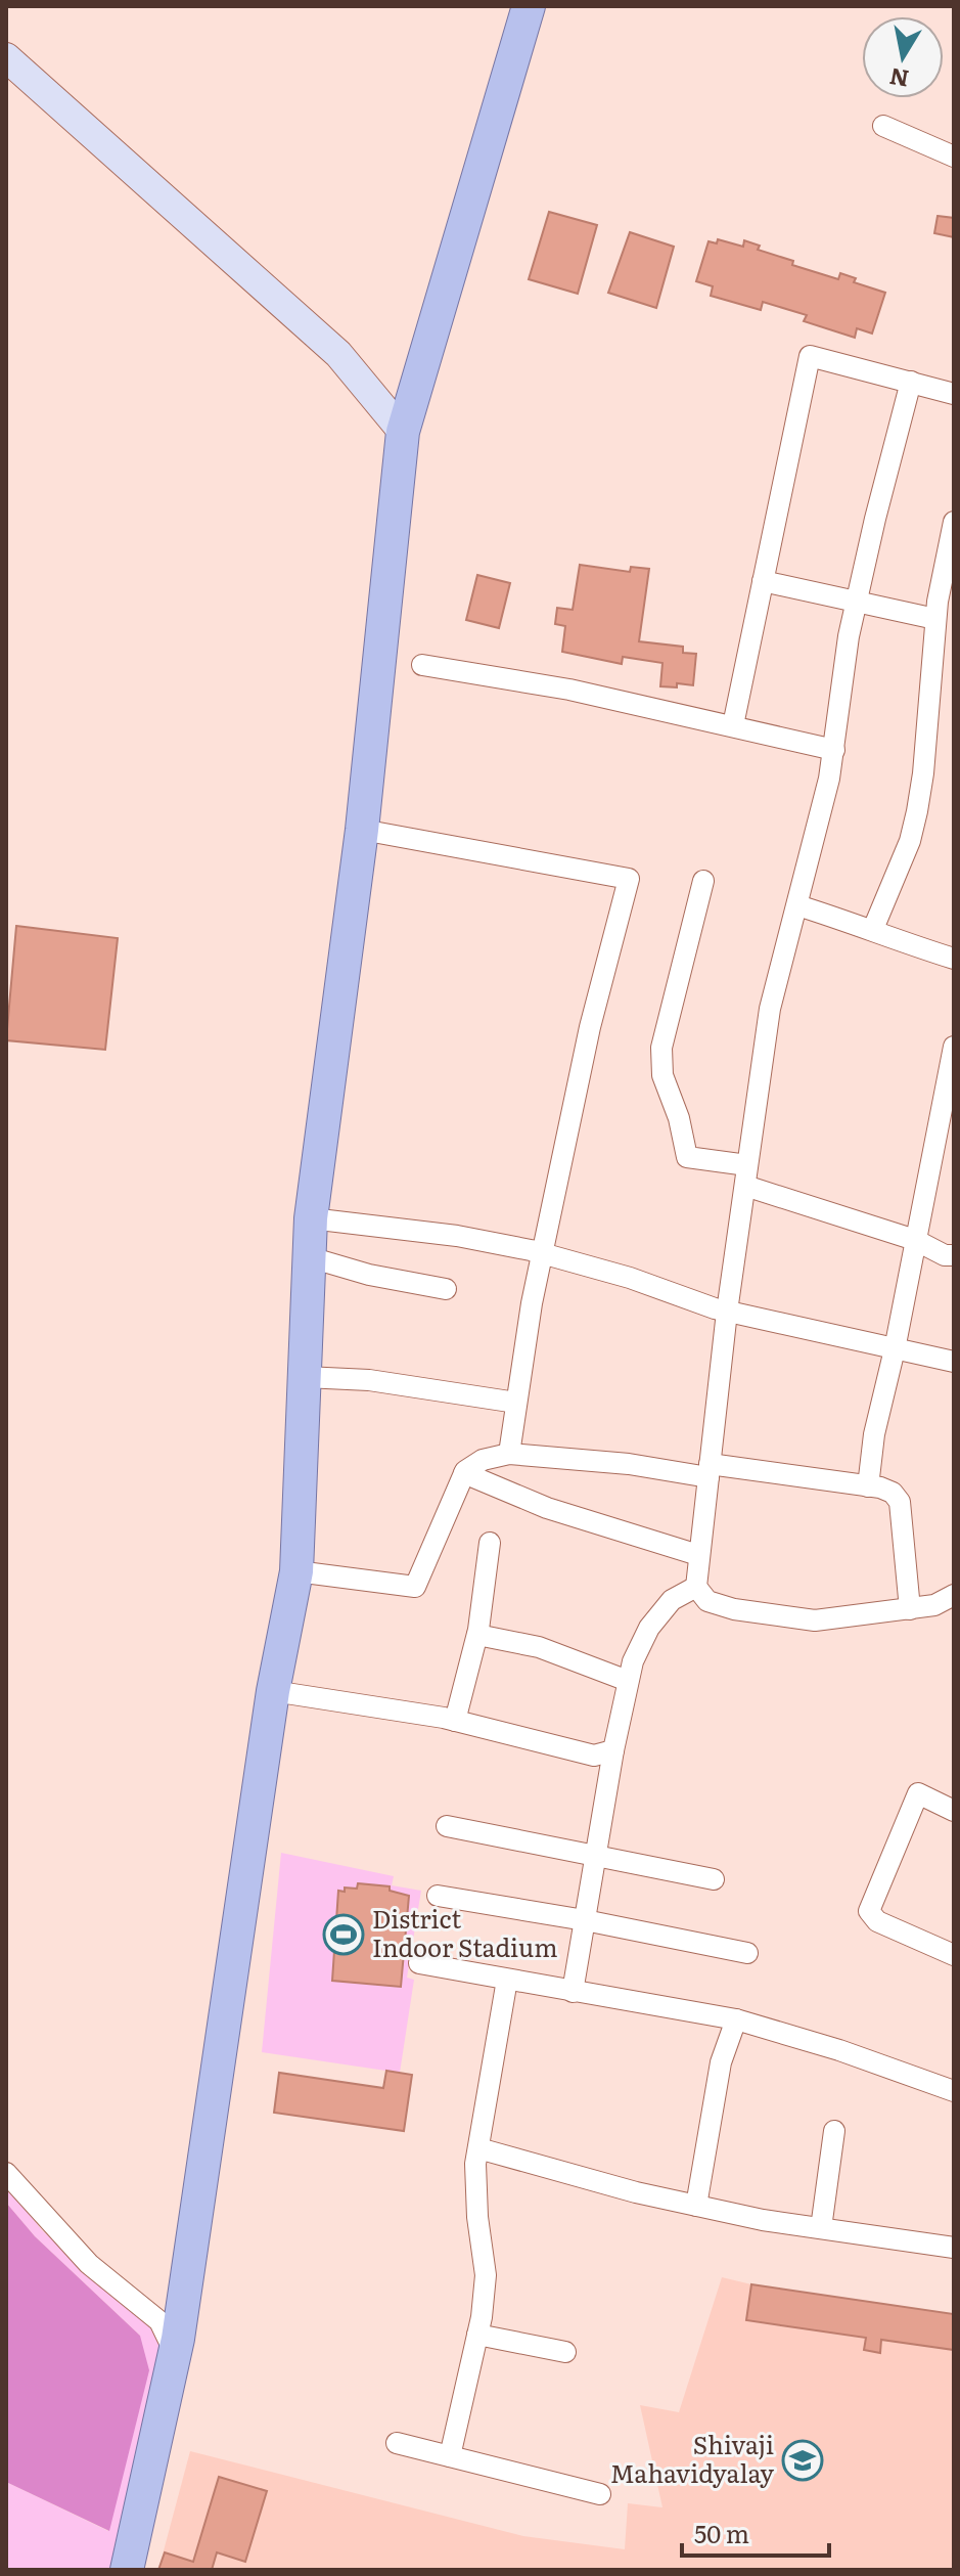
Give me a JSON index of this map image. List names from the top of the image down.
{
  "places": {
    "sports": ["District Indoor Stadium"],
    "school or university": ["Shivaji Mahavidyalay"]
  },
  "scale_bar": "50 m",
  "north": "bottom"
}
